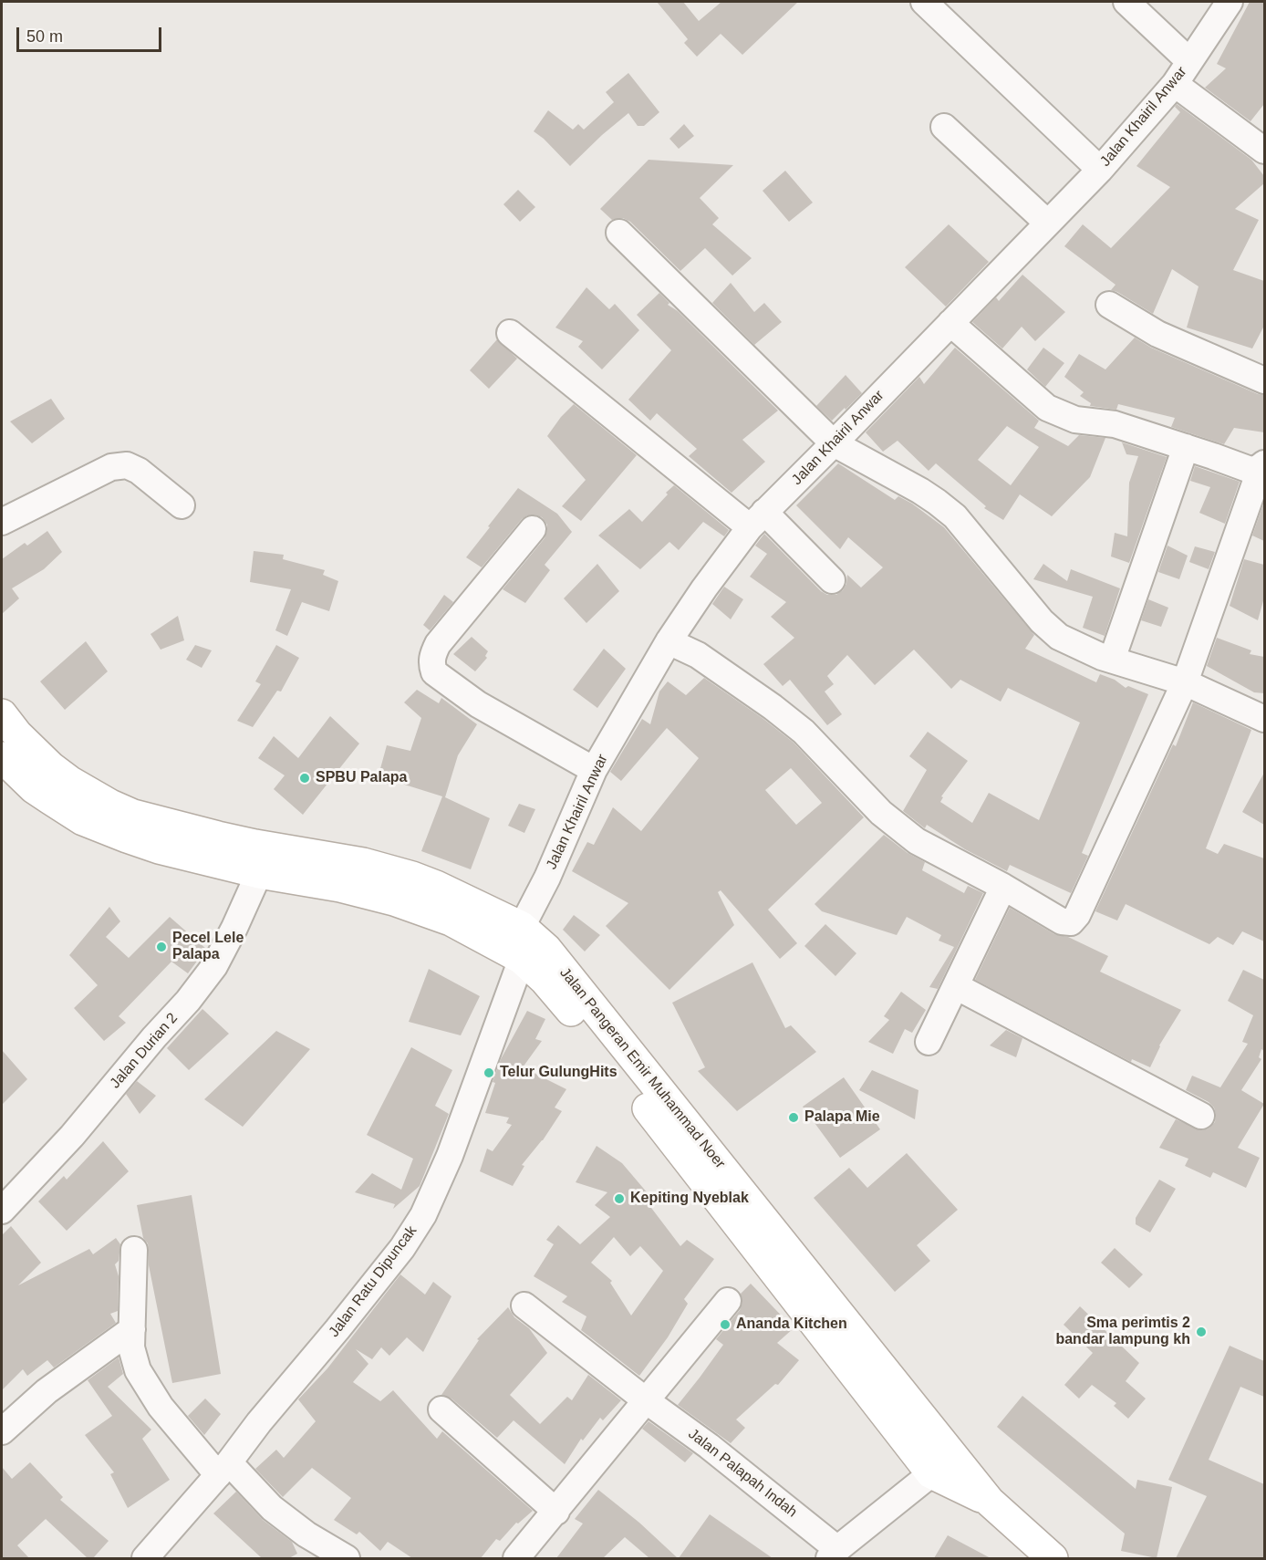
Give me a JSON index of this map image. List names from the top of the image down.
{
  "streets": {
    "main road": ["Jalan Pangeran Emir Muhammad Noer"],
    "street": [
      "Jalan Khairil Anwar",
      "Jalan Durian 2",
      "Jalan Ratu Dipuncak",
      "Jalan Palapah Indah"
    ]
  },
  "crossings": [
    ["Jalan Khairil Anwar", "Jalan Pangeran Emir Muhammad Noer"],
    ["Jalan Durian 2", "Jalan Pangeran Emir Muhammad Noer"],
    ["Jalan Pangeran Emir Muhammad Noer", "Jalan Ratu Dipuncak"]
  ],
  "places": [
    "SPBU Palapa",
    "Pecel Lele Palapa",
    "Telur GulungHits",
    "Palapa Mie",
    "Kepiting Nyeblak",
    "Ananda Kitchen",
    "Sma perimtis 2 bandar lampung kh"
  ],
  "scale_bar": "50 m"
}
